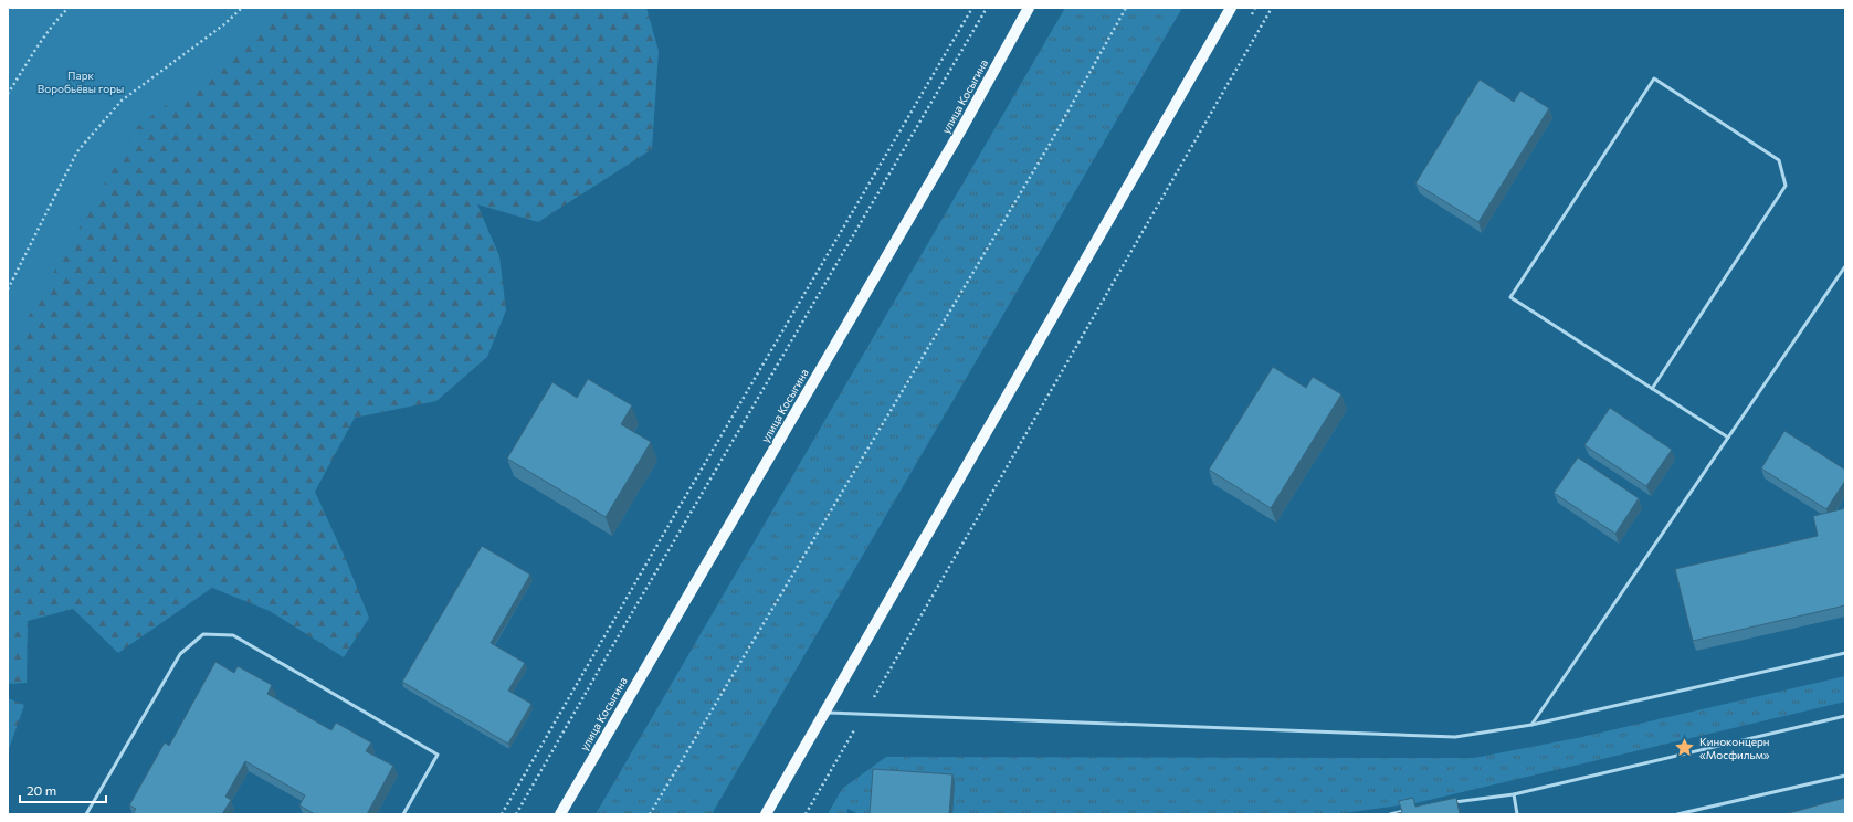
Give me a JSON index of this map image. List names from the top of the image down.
{
  "streets": {
    "main road": ["улица Косыгина"]
  },
  "parks": ["Парк Воробьёвы горы"],
  "places": {
    "place": ["Киноконцерн «Мосфильм»"]
  },
  "scale_bar": "20 m"
}
